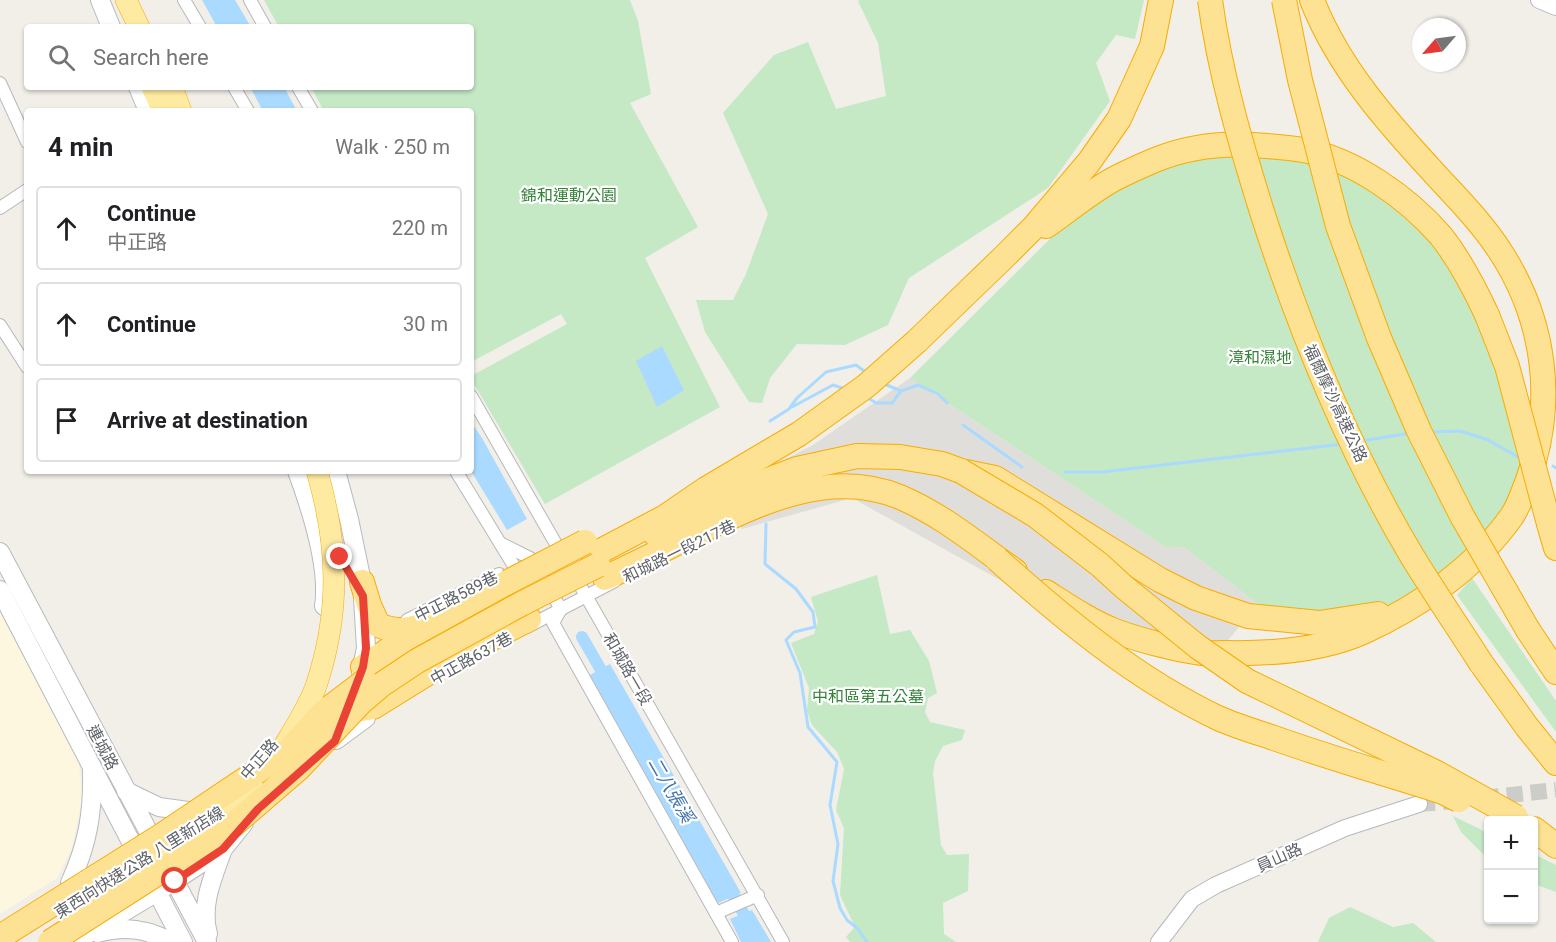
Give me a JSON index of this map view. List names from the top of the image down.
{
  "streets": {
    "highway": ["福爾摩沙高速公路", "東西向快速公路 八里新店線"],
    "main road": ["連城路", "中正路"],
    "street": [
      "和城路一段217巷",
      "中正路589巷",
      "中正路637巷",
      "和城路一段",
      "員山路"
    ]
  },
  "crossings": [
    ["和城路一段217巷", "中正路637巷"],
    ["和城路一段217巷", "和城路一段"],
    ["中正路589巷", "和城路一段"],
    ["中正路589巷", "中正路"],
    ["中正路637巷", "中正路"],
    ["連城路", "中正路"]
  ],
  "water": ["二八張溪"],
  "parks": ["錦和運動公園", "漳和濕地", "中和區第五公墓"],
  "north": "bottom left",
  "page": {
    "search": "Search here",
    "heading": ["4 min", "Walk · 250 m"],
    "list": [
      ["Continue", "中正路", "220 m"],
      ["Continue", "30 m"],
      "Arrive at destination"
    ],
    "map_buttons": ["+", "−"]
  }
}
